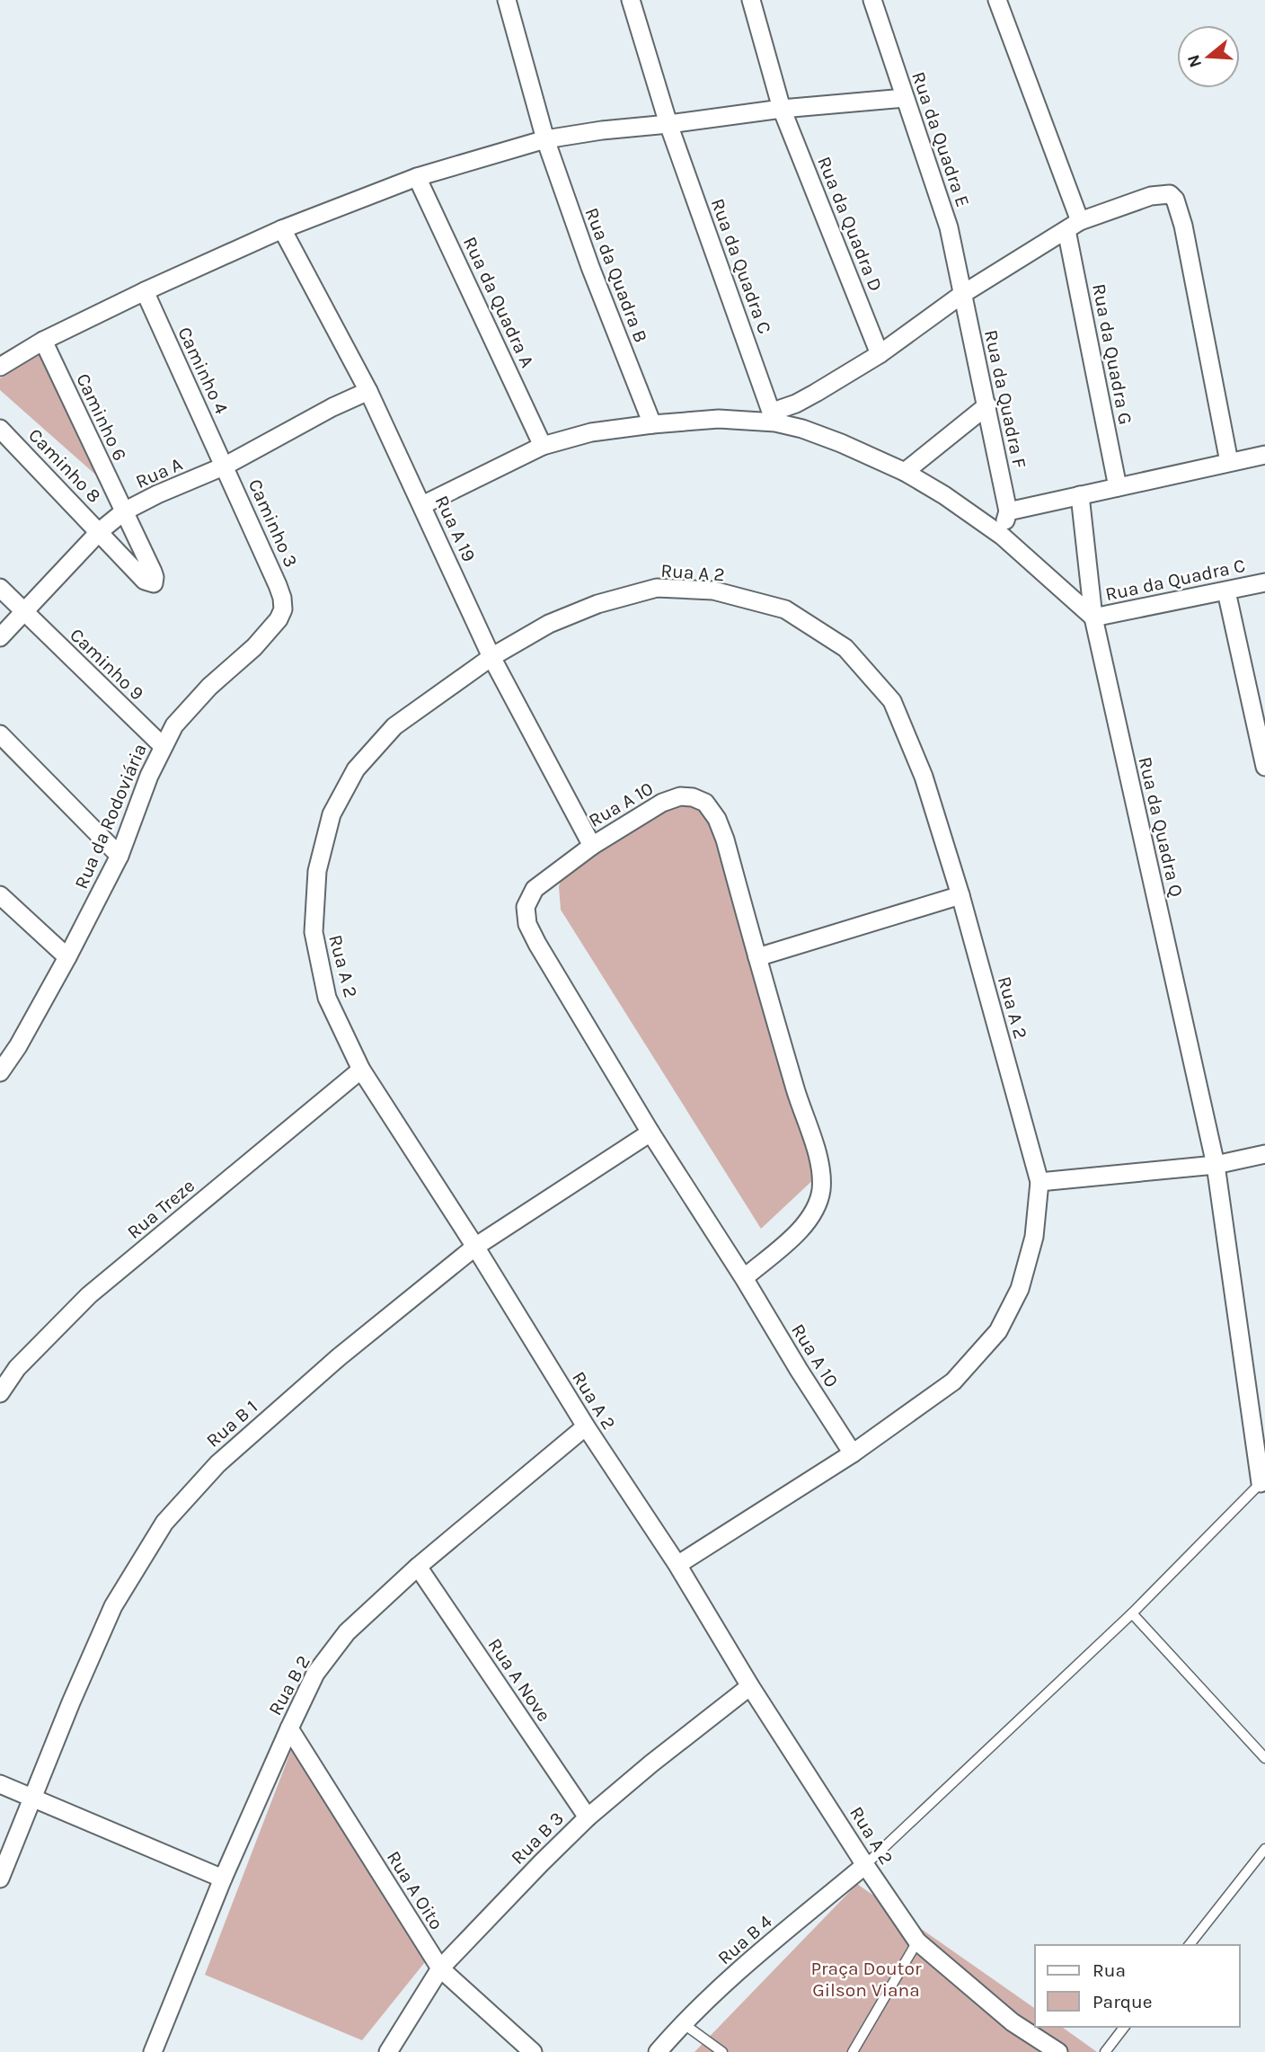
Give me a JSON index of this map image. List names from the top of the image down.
{
  "streets": {
    "street": [
      "Rua da Quadra E",
      "Rua da Quadra D",
      "Rua da Quadra C",
      "Rua da Quadra B",
      "Rua da Quadra A",
      "Rua da Quadra G",
      "Caminho 4",
      "Rua da Quadra F",
      "Caminho 6",
      "Caminho 8",
      "Rua A",
      "Caminho 3",
      "Rua A 19",
      "Rua A 2",
      "Caminho 9",
      "Rua A 10",
      "Rua da Rodoviária",
      "Rua da Quadra Q",
      "Rua Treze",
      "Rua B 1",
      "Rua A Nove",
      "Rua B 2",
      "Rua B 3",
      "Rua A Oito",
      "Rua B 4"
    ]
  },
  "crossings": [
    ["Rua da Quadra E", "Rua da Quadra F"],
    ["Rua da Quadra C", "Rua da Quadra Q"],
    ["Caminho 4", "Rua A"],
    ["Caminho 4", "Caminho 3"],
    ["Caminho 6", "Caminho 8"],
    ["Caminho 6", "Rua A"],
    ["Caminho 8", "Rua A"],
    ["Rua A", "Caminho 3"],
    ["Rua A", "Rua A 19"],
    ["Rua A", "Caminho 9"],
    ["Caminho 3", "Rua da Rodoviária"],
    ["Rua A 19", "Rua A 2"],
    ["Rua A 19", "Rua A 10"],
    ["Rua A 2", "Rua A 10"],
    ["Rua A 2", "Rua Treze"],
    ["Rua A 2", "Rua B 1"],
    ["Rua A 2", "Rua B 2"],
    ["Rua A 2", "Rua B 3"],
    ["Rua A 2", "Rua B 4"],
    ["Caminho 9", "Rua da Rodoviária"],
    ["Rua A 10", "Rua B 1"],
    ["Rua A Nove", "Rua B 2"],
    ["Rua A Nove", "Rua B 3"],
    ["Rua B 2", "Rua A Oito"],
    ["Rua B 3", "Rua A Oito"]
  ],
  "parks": ["Praça Doutor Gilson Viana"],
  "legend": ["Rua", "Parque"],
  "north": "left"
}
